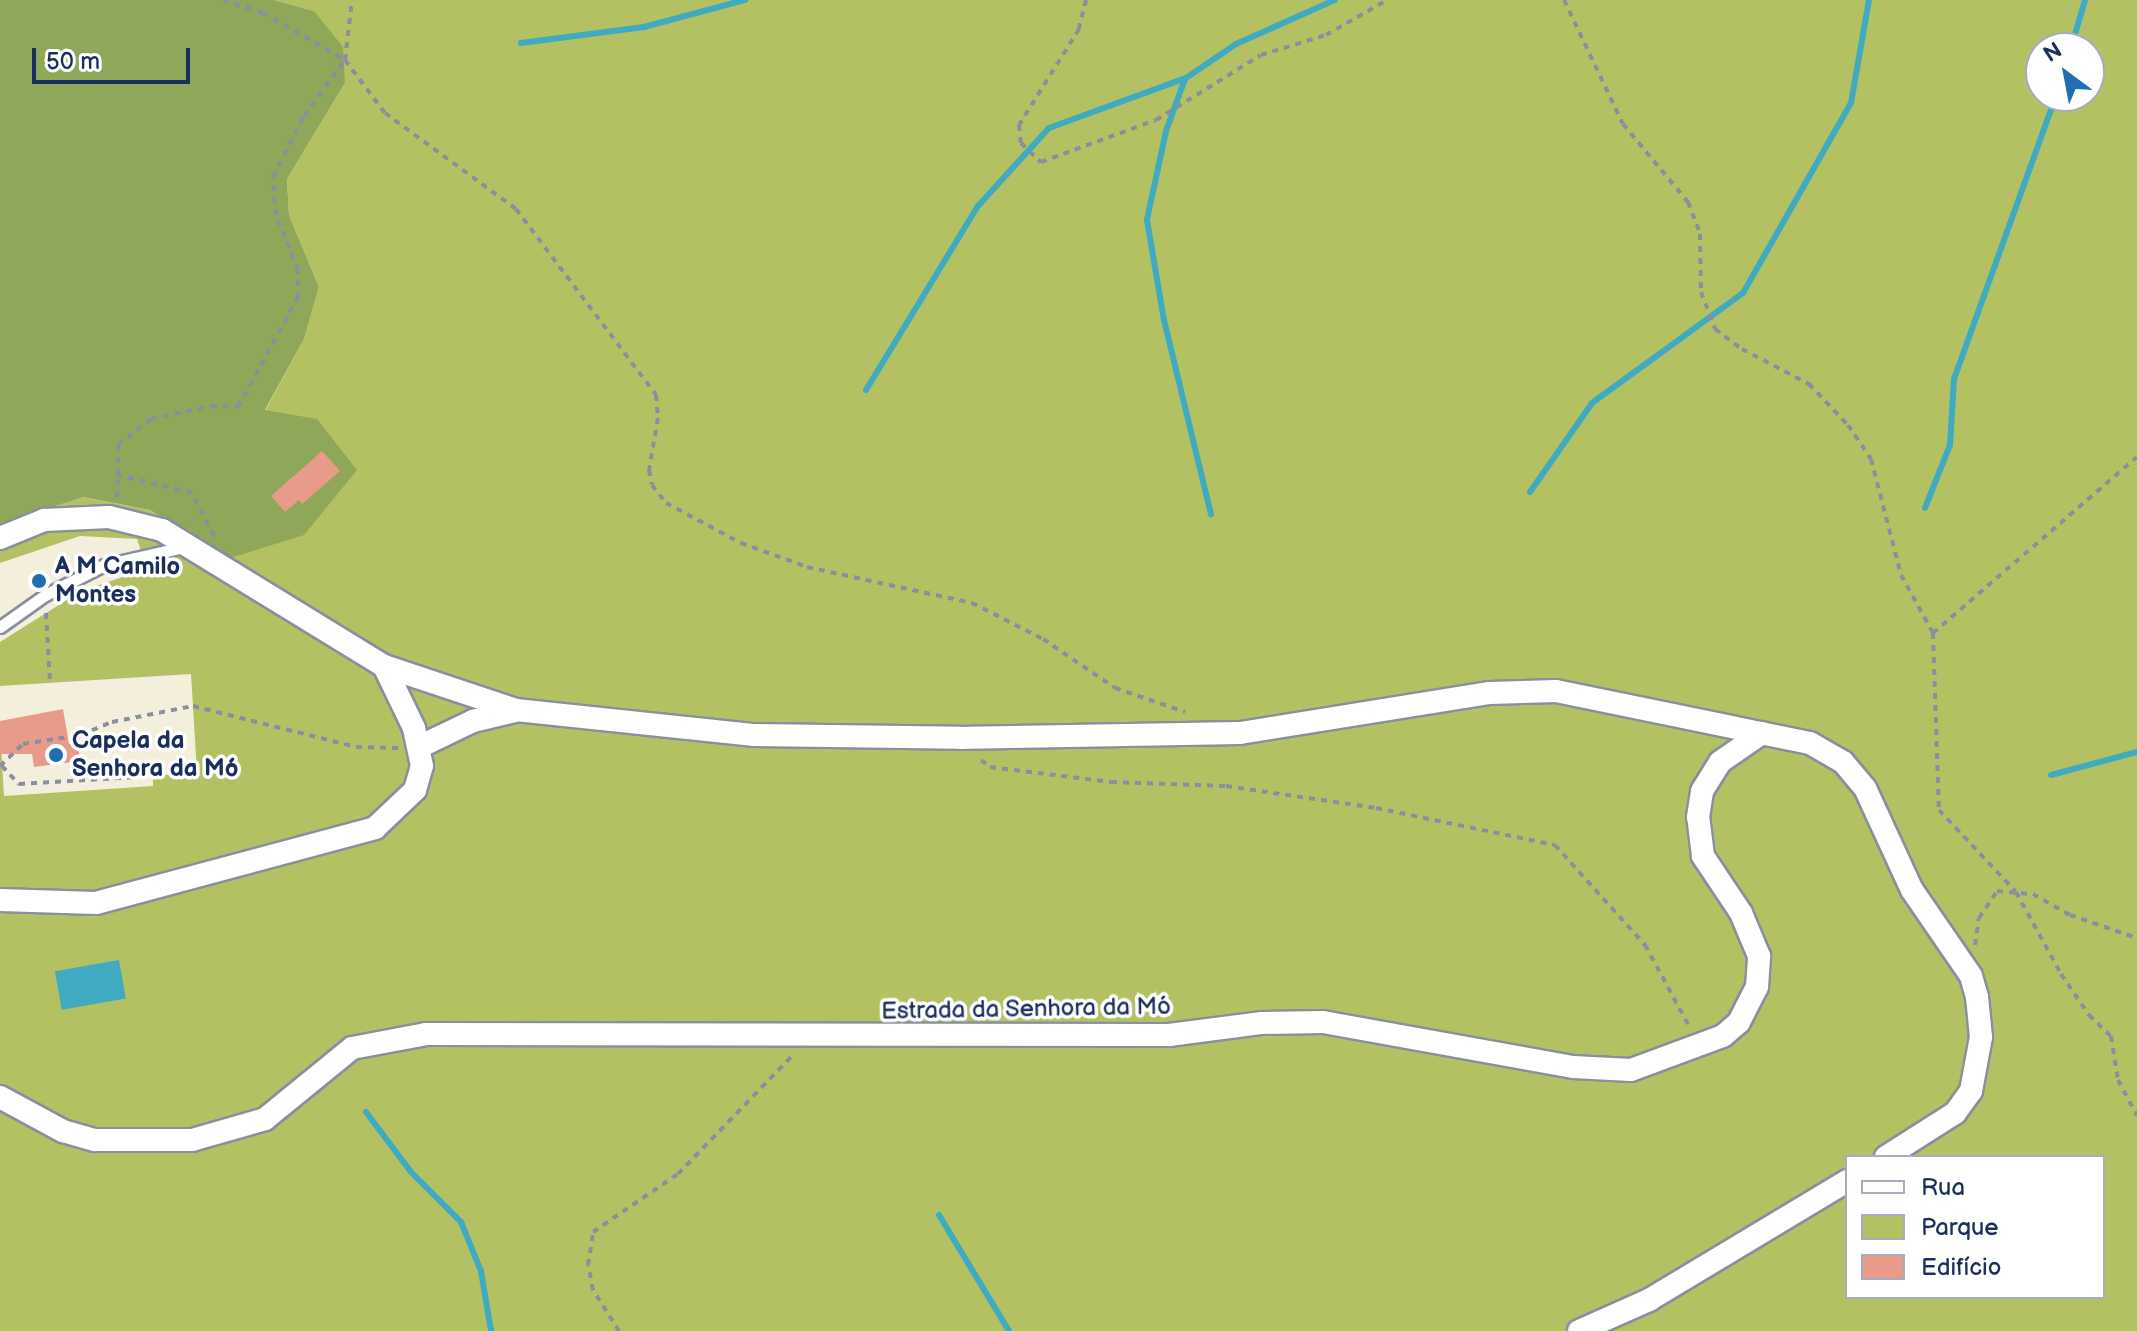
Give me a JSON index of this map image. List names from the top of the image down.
{
  "streets": {
    "street": ["Estrada da Senhora da Mó"]
  },
  "places": ["A M Camilo Montes", "Capela da Senhora da Mó"],
  "legend": ["Rua", "Parque", "Edifício"],
  "scale_bar": "50 m",
  "north": "top left"
}
